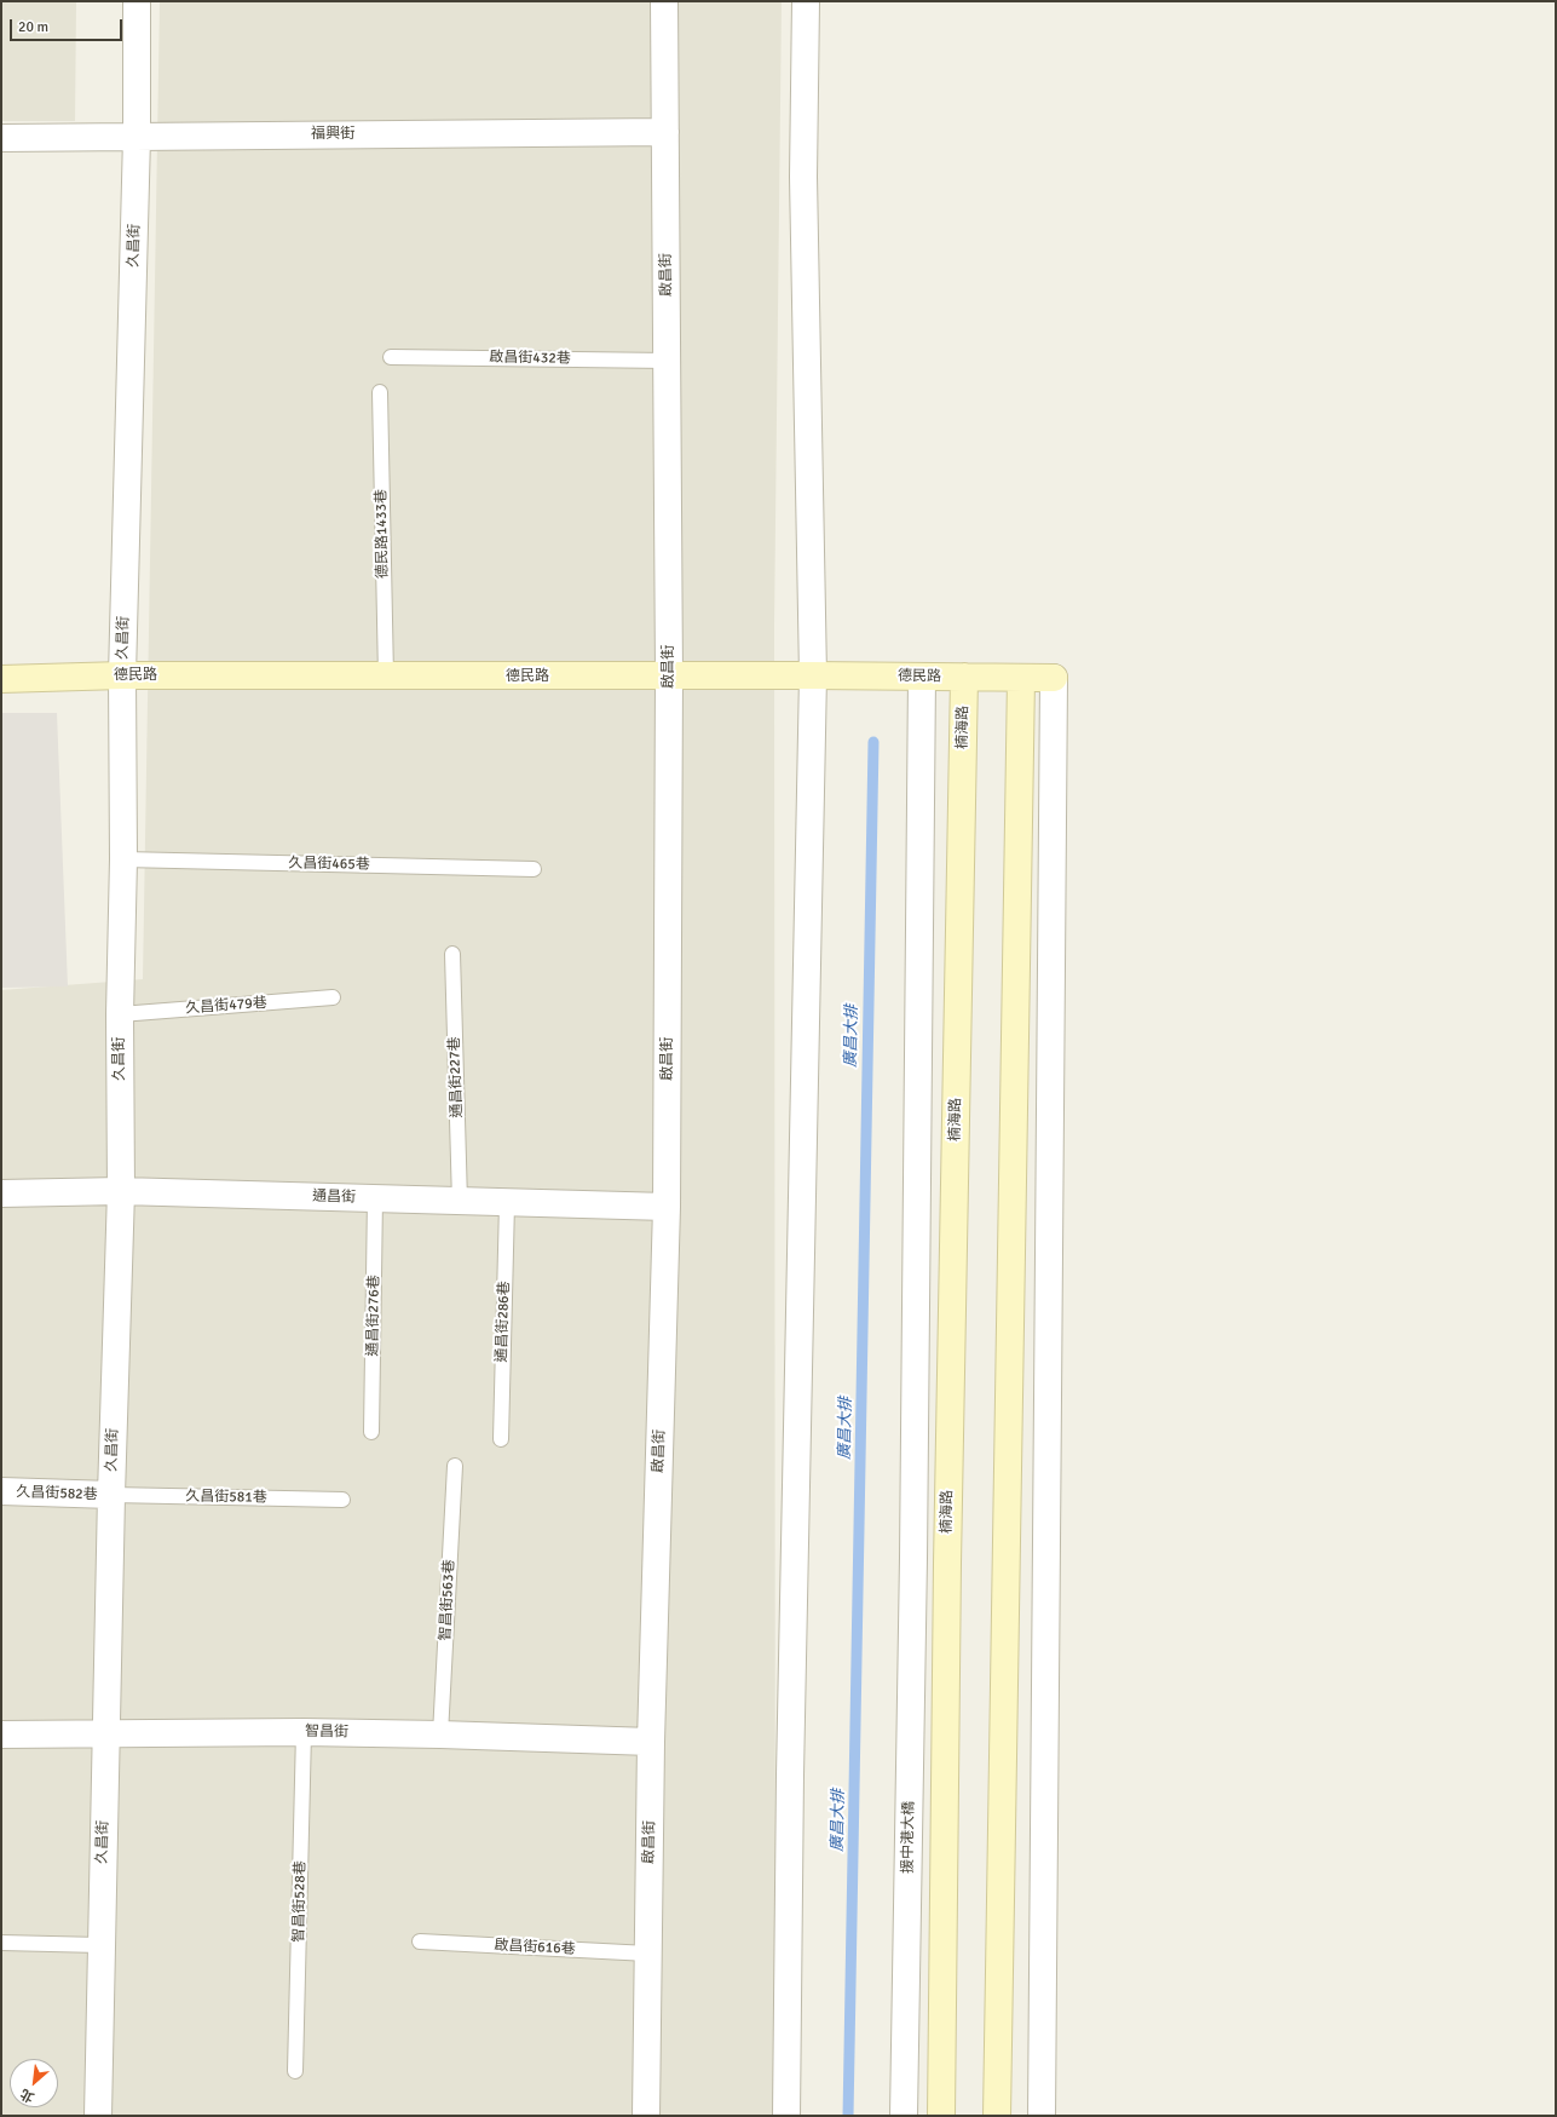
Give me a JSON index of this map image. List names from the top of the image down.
{
  "streets": {
    "street": [
      "福興街",
      "久昌街",
      "啟昌街",
      "德民路",
      "楠海路",
      "通昌街",
      "久昌街582巷",
      "智昌街",
      "援中港大橋"
    ],
    "lane": [
      "啟昌街432巷",
      "德民路1433巷",
      "久昌街465巷",
      "久昌街479巷",
      "通昌街227巷",
      "通昌街276巷",
      "通昌街286巷",
      "久昌街581巷",
      "智昌街563巷",
      "智昌街528巷",
      "啟昌街616巷"
    ]
  },
  "crossings": [
    ["福興街", "久昌街"],
    ["福興街", "啟昌街"],
    ["久昌街", "德民路"],
    ["久昌街", "久昌街465巷"],
    ["久昌街", "久昌街479巷"],
    ["久昌街", "通昌街"],
    ["久昌街", "久昌街582巷"],
    ["久昌街", "久昌街581巷"],
    ["久昌街", "智昌街"],
    ["啟昌街", "啟昌街432巷"],
    ["啟昌街", "德民路"],
    ["啟昌街", "通昌街"],
    ["啟昌街", "智昌街"],
    ["啟昌街", "啟昌街616巷"],
    ["德民路1433巷", "德民路"],
    ["德民路", "楠海路"],
    ["德民路", "援中港大橋"],
    ["通昌街227巷", "通昌街"],
    ["通昌街", "通昌街276巷"],
    ["通昌街", "通昌街286巷"],
    ["久昌街582巷", "久昌街581巷"],
    ["智昌街563巷", "智昌街"],
    ["智昌街", "智昌街528巷"]
  ],
  "water": ["廣昌大排"],
  "scale_bar": "20 m",
  "north": "bottom left"
}
